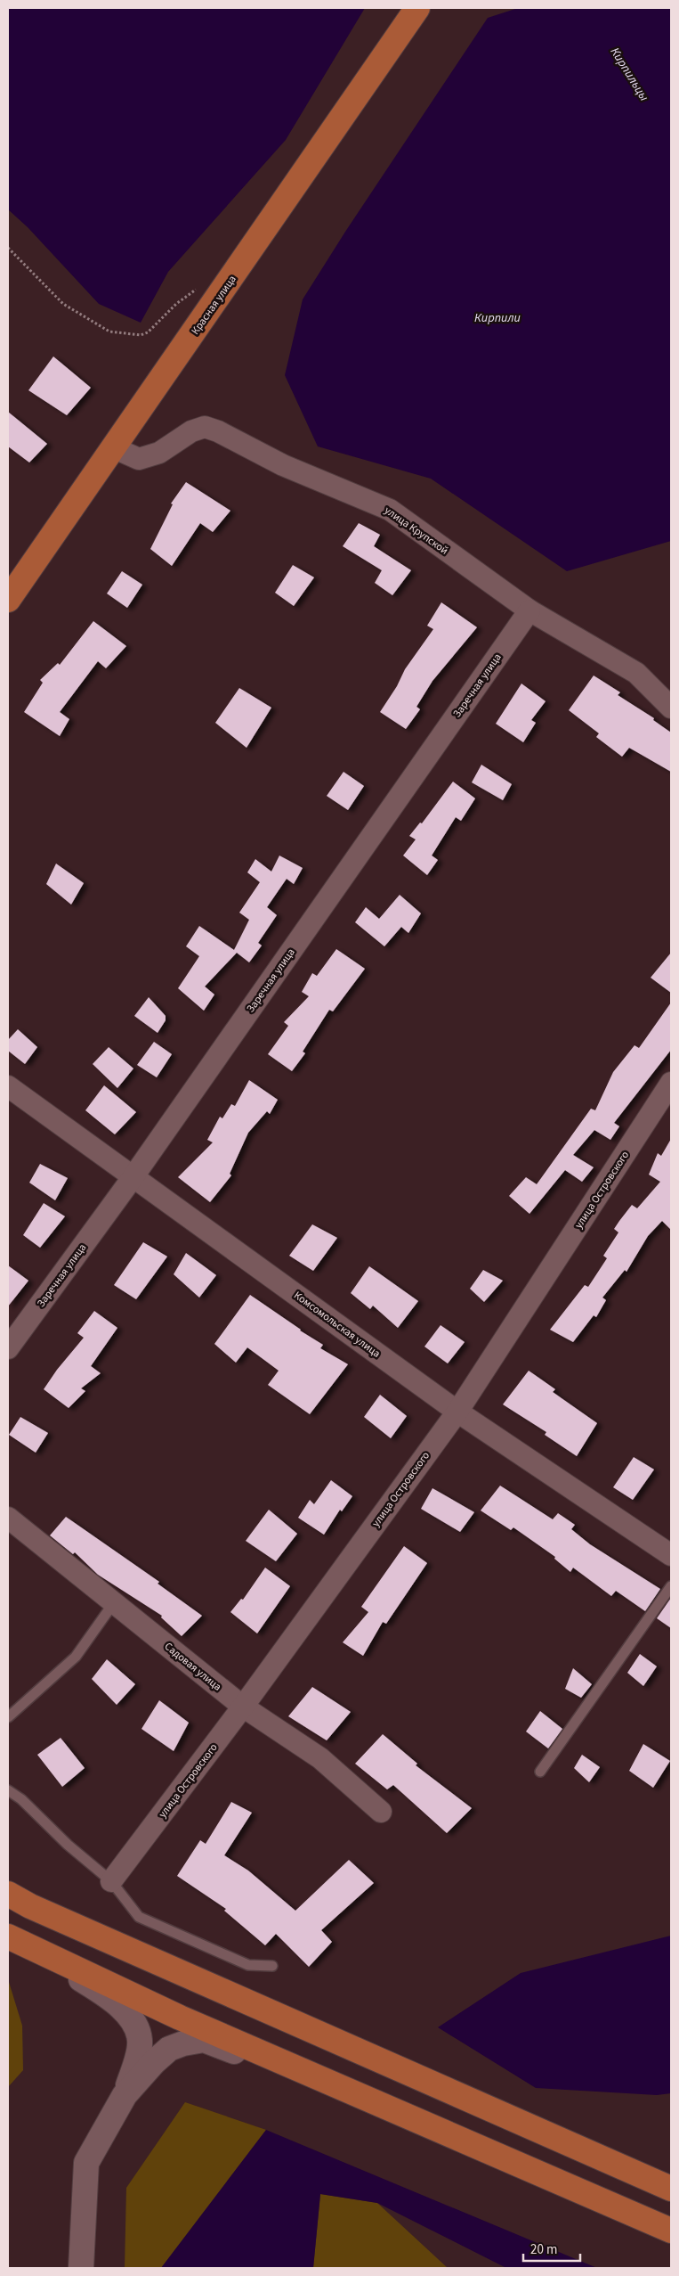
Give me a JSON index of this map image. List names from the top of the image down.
{
  "streets": {
    "main road": ["Красная улица"],
    "street": [
      "улица Крупской",
      "Заречная улица",
      "улица Островского",
      "Комсомольская улица",
      "Садовая улица"
    ]
  },
  "crossings": [
    ["Красная улица", "улица Крупской"],
    ["улица Крупской", "Заречная улица"],
    ["Заречная улица", "Комсомольская улица"],
    ["улица Островского", "Комсомольская улица"],
    ["улица Островского", "Садовая улица"]
  ],
  "water": ["Кирпильцы", "Кирпили"],
  "scale_bar": "20 m"
}
